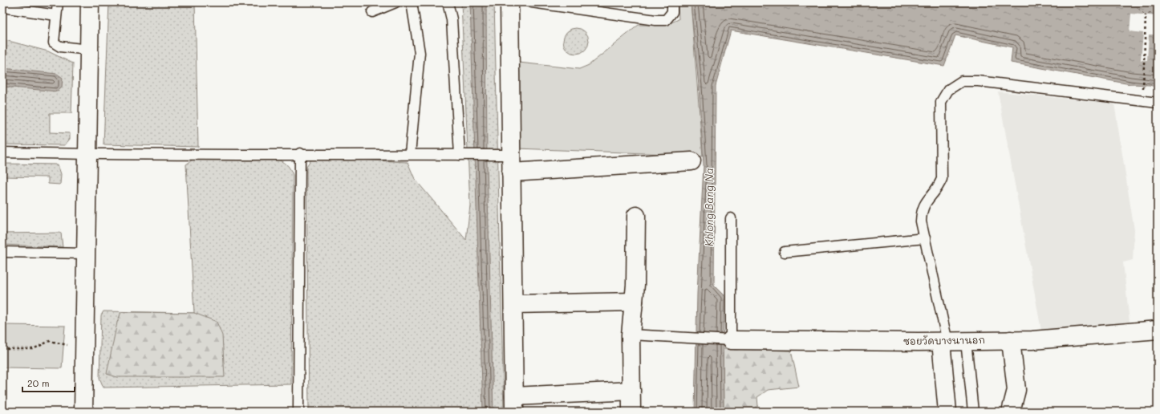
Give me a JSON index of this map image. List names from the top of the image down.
{
  "streets": {
    "street": ["ซอยวัดบางนานอก"]
  },
  "water": ["Khlong Bang Na"],
  "scale_bar": "20 m"
}
